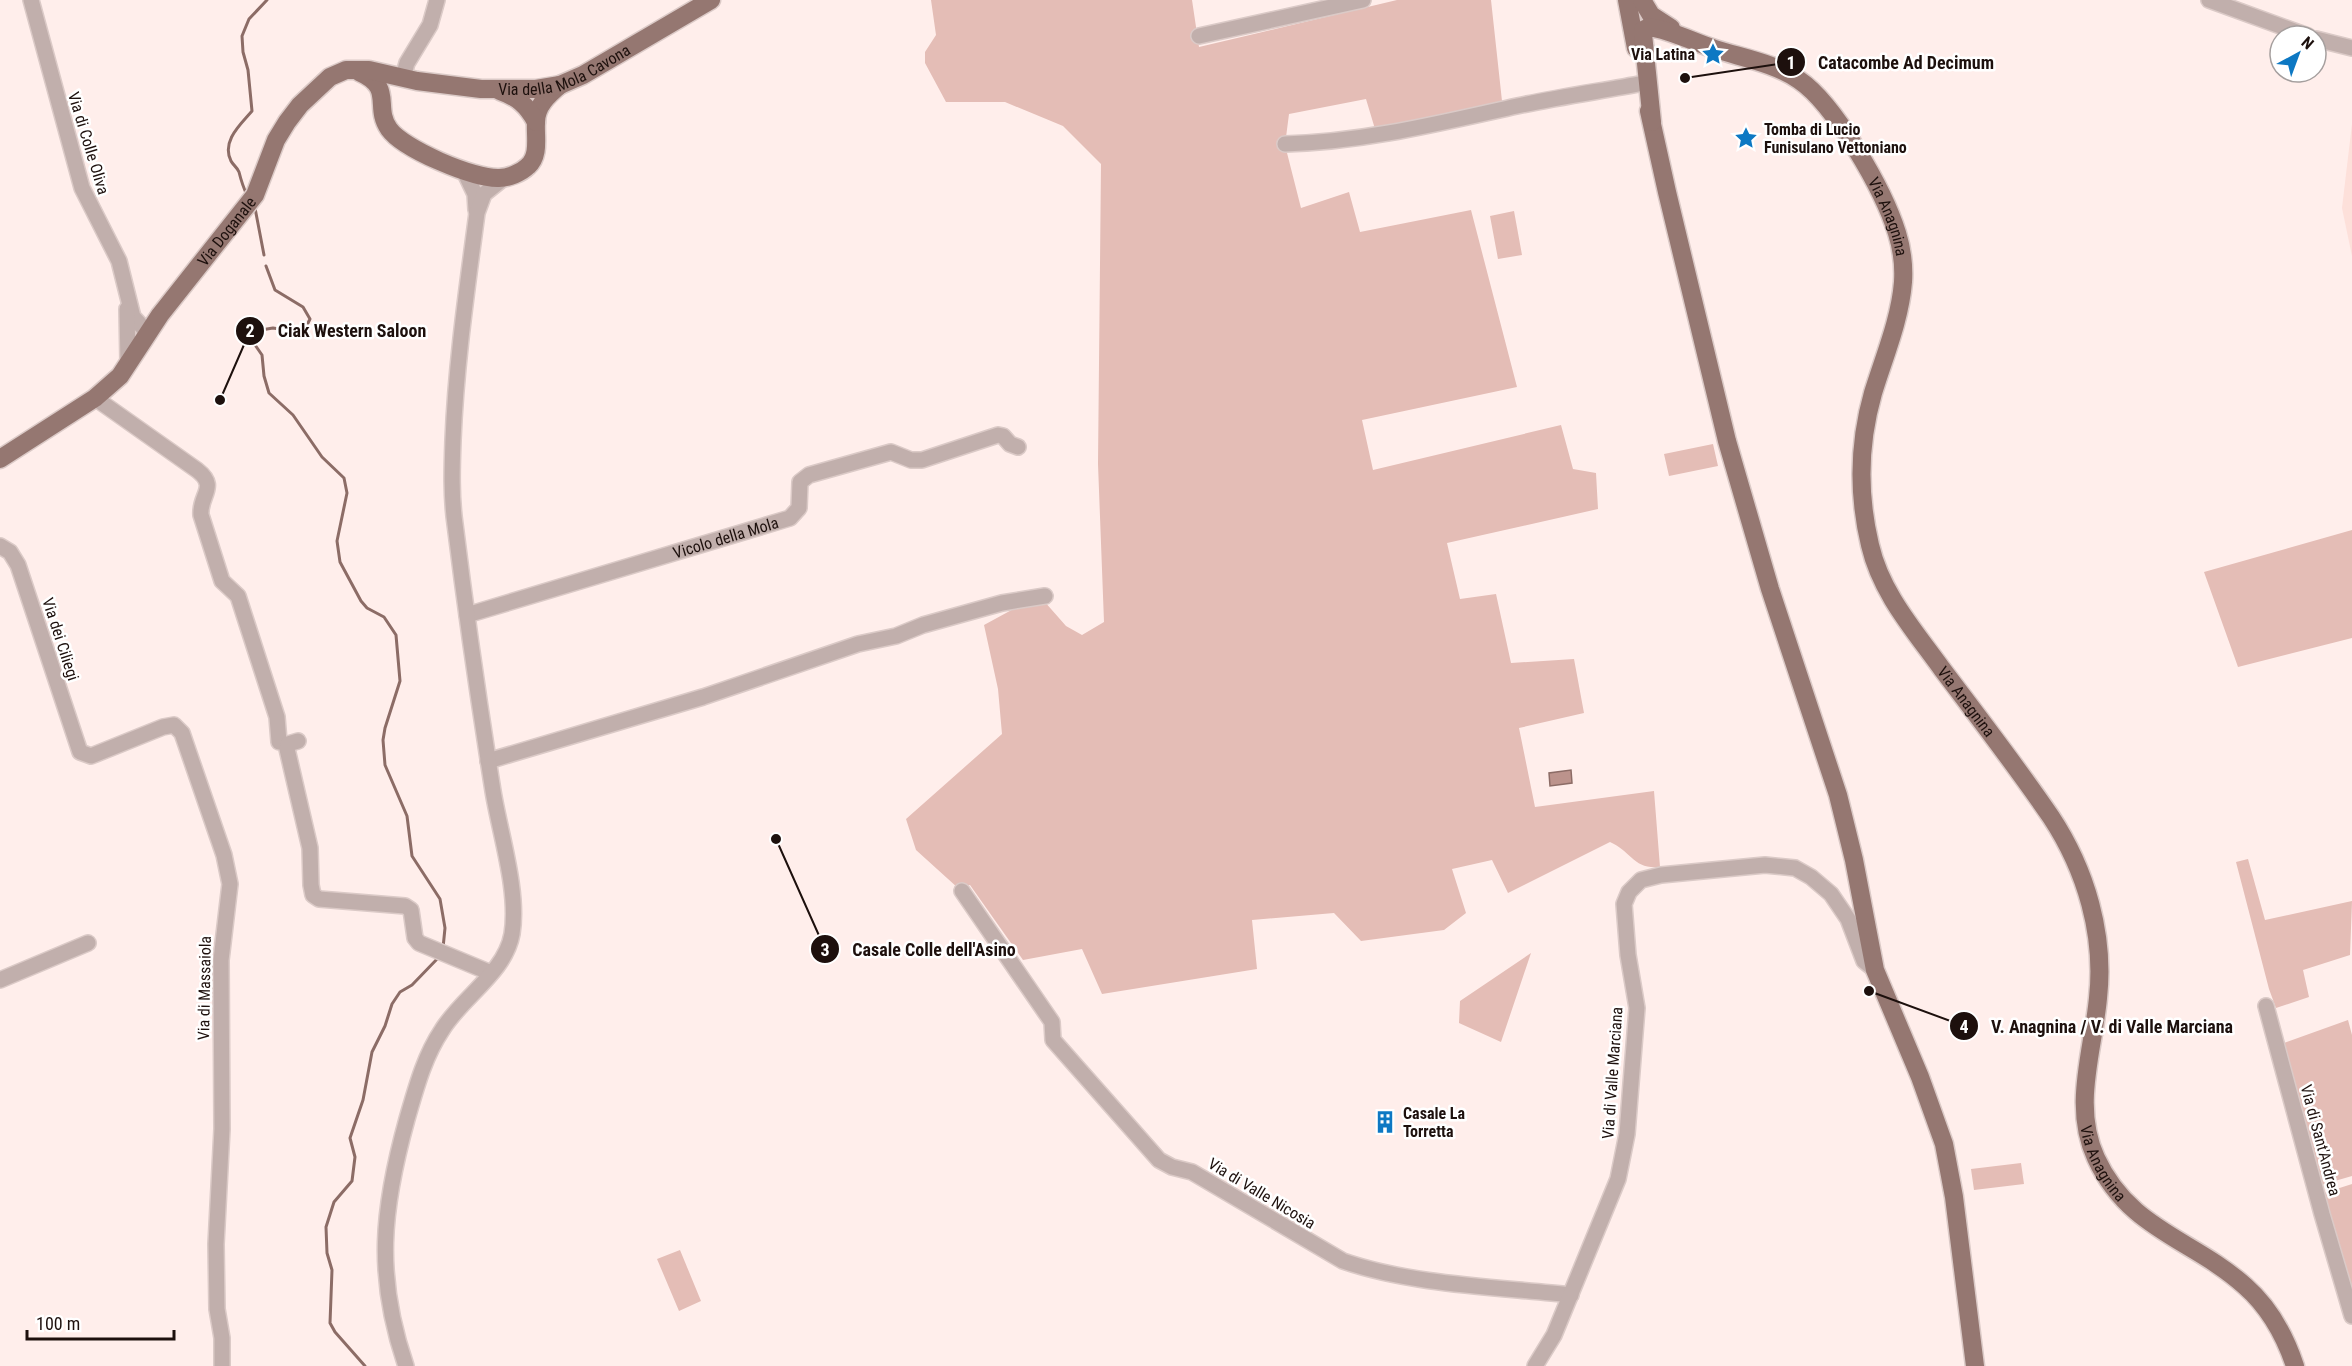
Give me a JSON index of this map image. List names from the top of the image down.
{
  "streets": {
    "main road": ["Via della Mola Cavona", "Via Anagnina", "Via Doganale"],
    "street": [
      "Via di Colle Oliva",
      "Vicolo della Mola",
      "Via dei Ciliegi",
      "Via di Massaiola",
      "Via di Valle Marciana",
      "Via di Sant'Andrea",
      "Via di Valle Nicosia"
    ]
  },
  "crossings": [
    ["Via della Mola Cavona", "Via Doganale"],
    ["Via di Colle Oliva", "Via Doganale"],
    ["Via Anagnina", "Via di Valle Marciana"],
    ["Via dei Ciliegi", "Via di Massaiola"],
    ["Via di Valle Marciana", "Via di Valle Nicosia"]
  ],
  "places": {
    "place": ["Via Latina", "Tomba di Lucio Funisulano Vettoniano"],
    "other": [
      "Catacombe Ad Decimum",
      "Ciak Western Saloon",
      "Casale Colle dell'Asino",
      "V. Anagnina / V. di Valle Marciana"
    ],
    "building": ["Casale La Torretta"]
  },
  "scale_bar": "100 m",
  "north": "top right"
}
